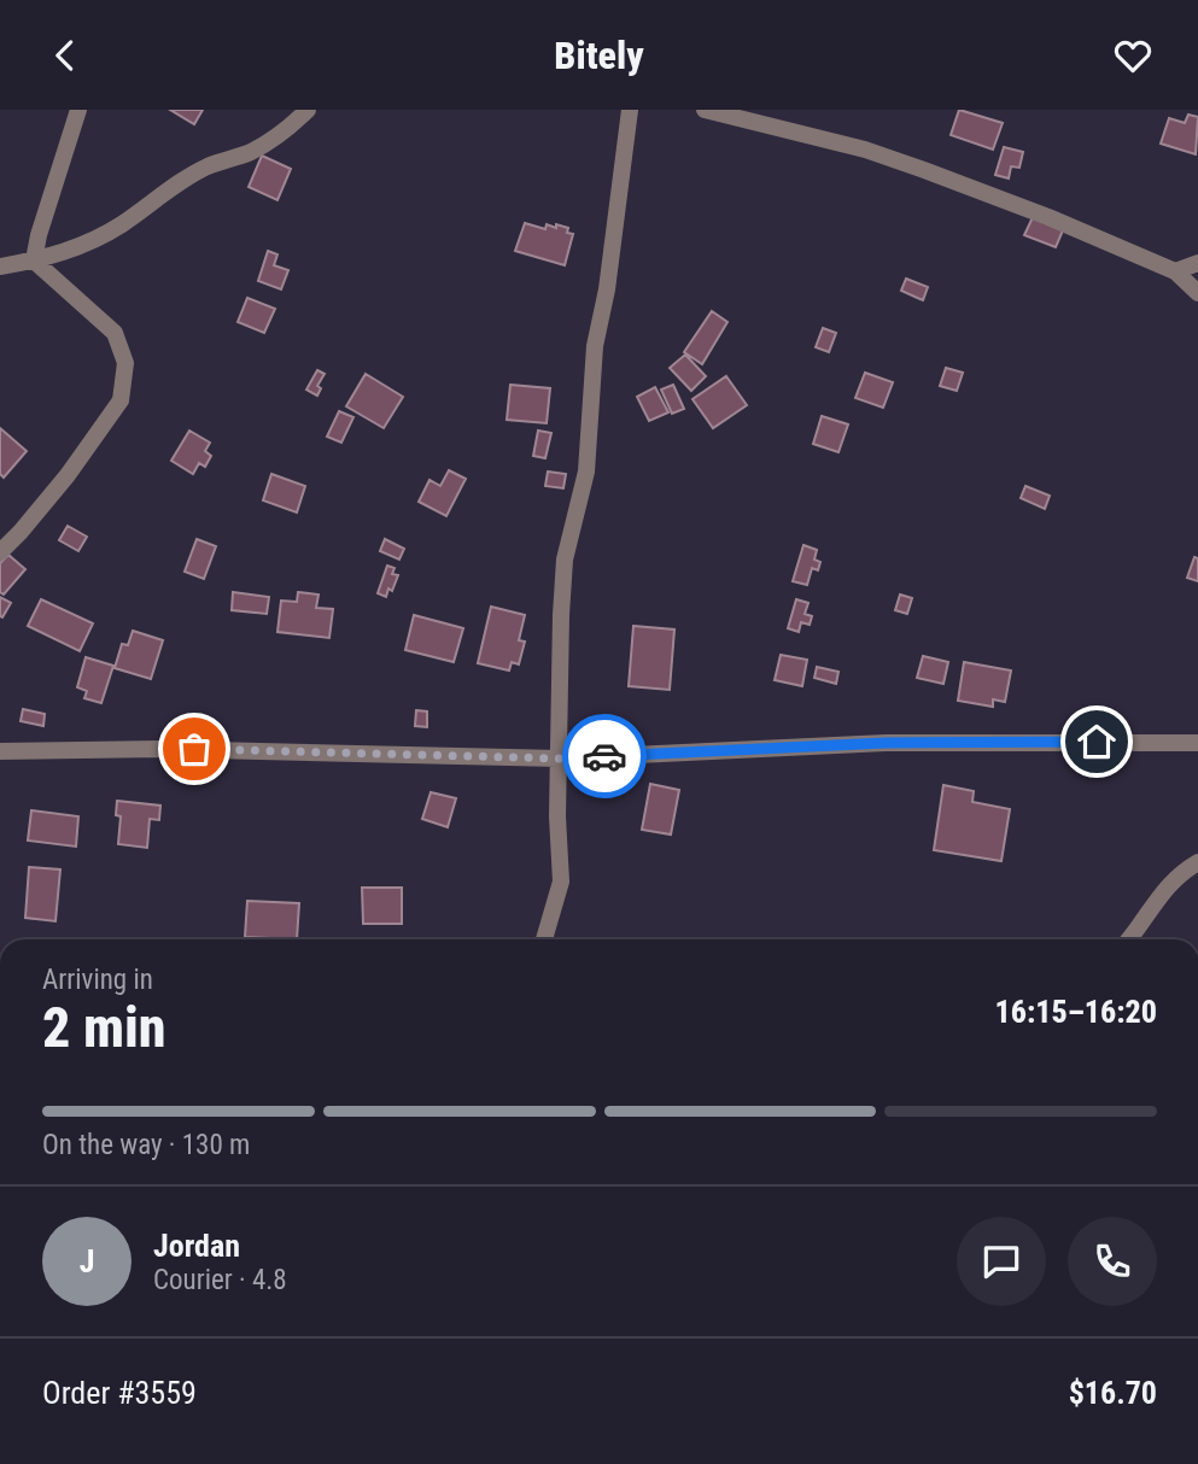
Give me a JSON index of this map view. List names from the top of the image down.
{
  "page": {
    "header": "Bitely",
    "heading": ["2 min", "Arriving in", "16:15–16:20"],
    "panel": [
      "Jordan",
      "Courier · 4.8",
      "Order #3559",
      "$16.70"
    ],
    "bar": "On the way · 130 m",
    "round": "J"
  }
}
